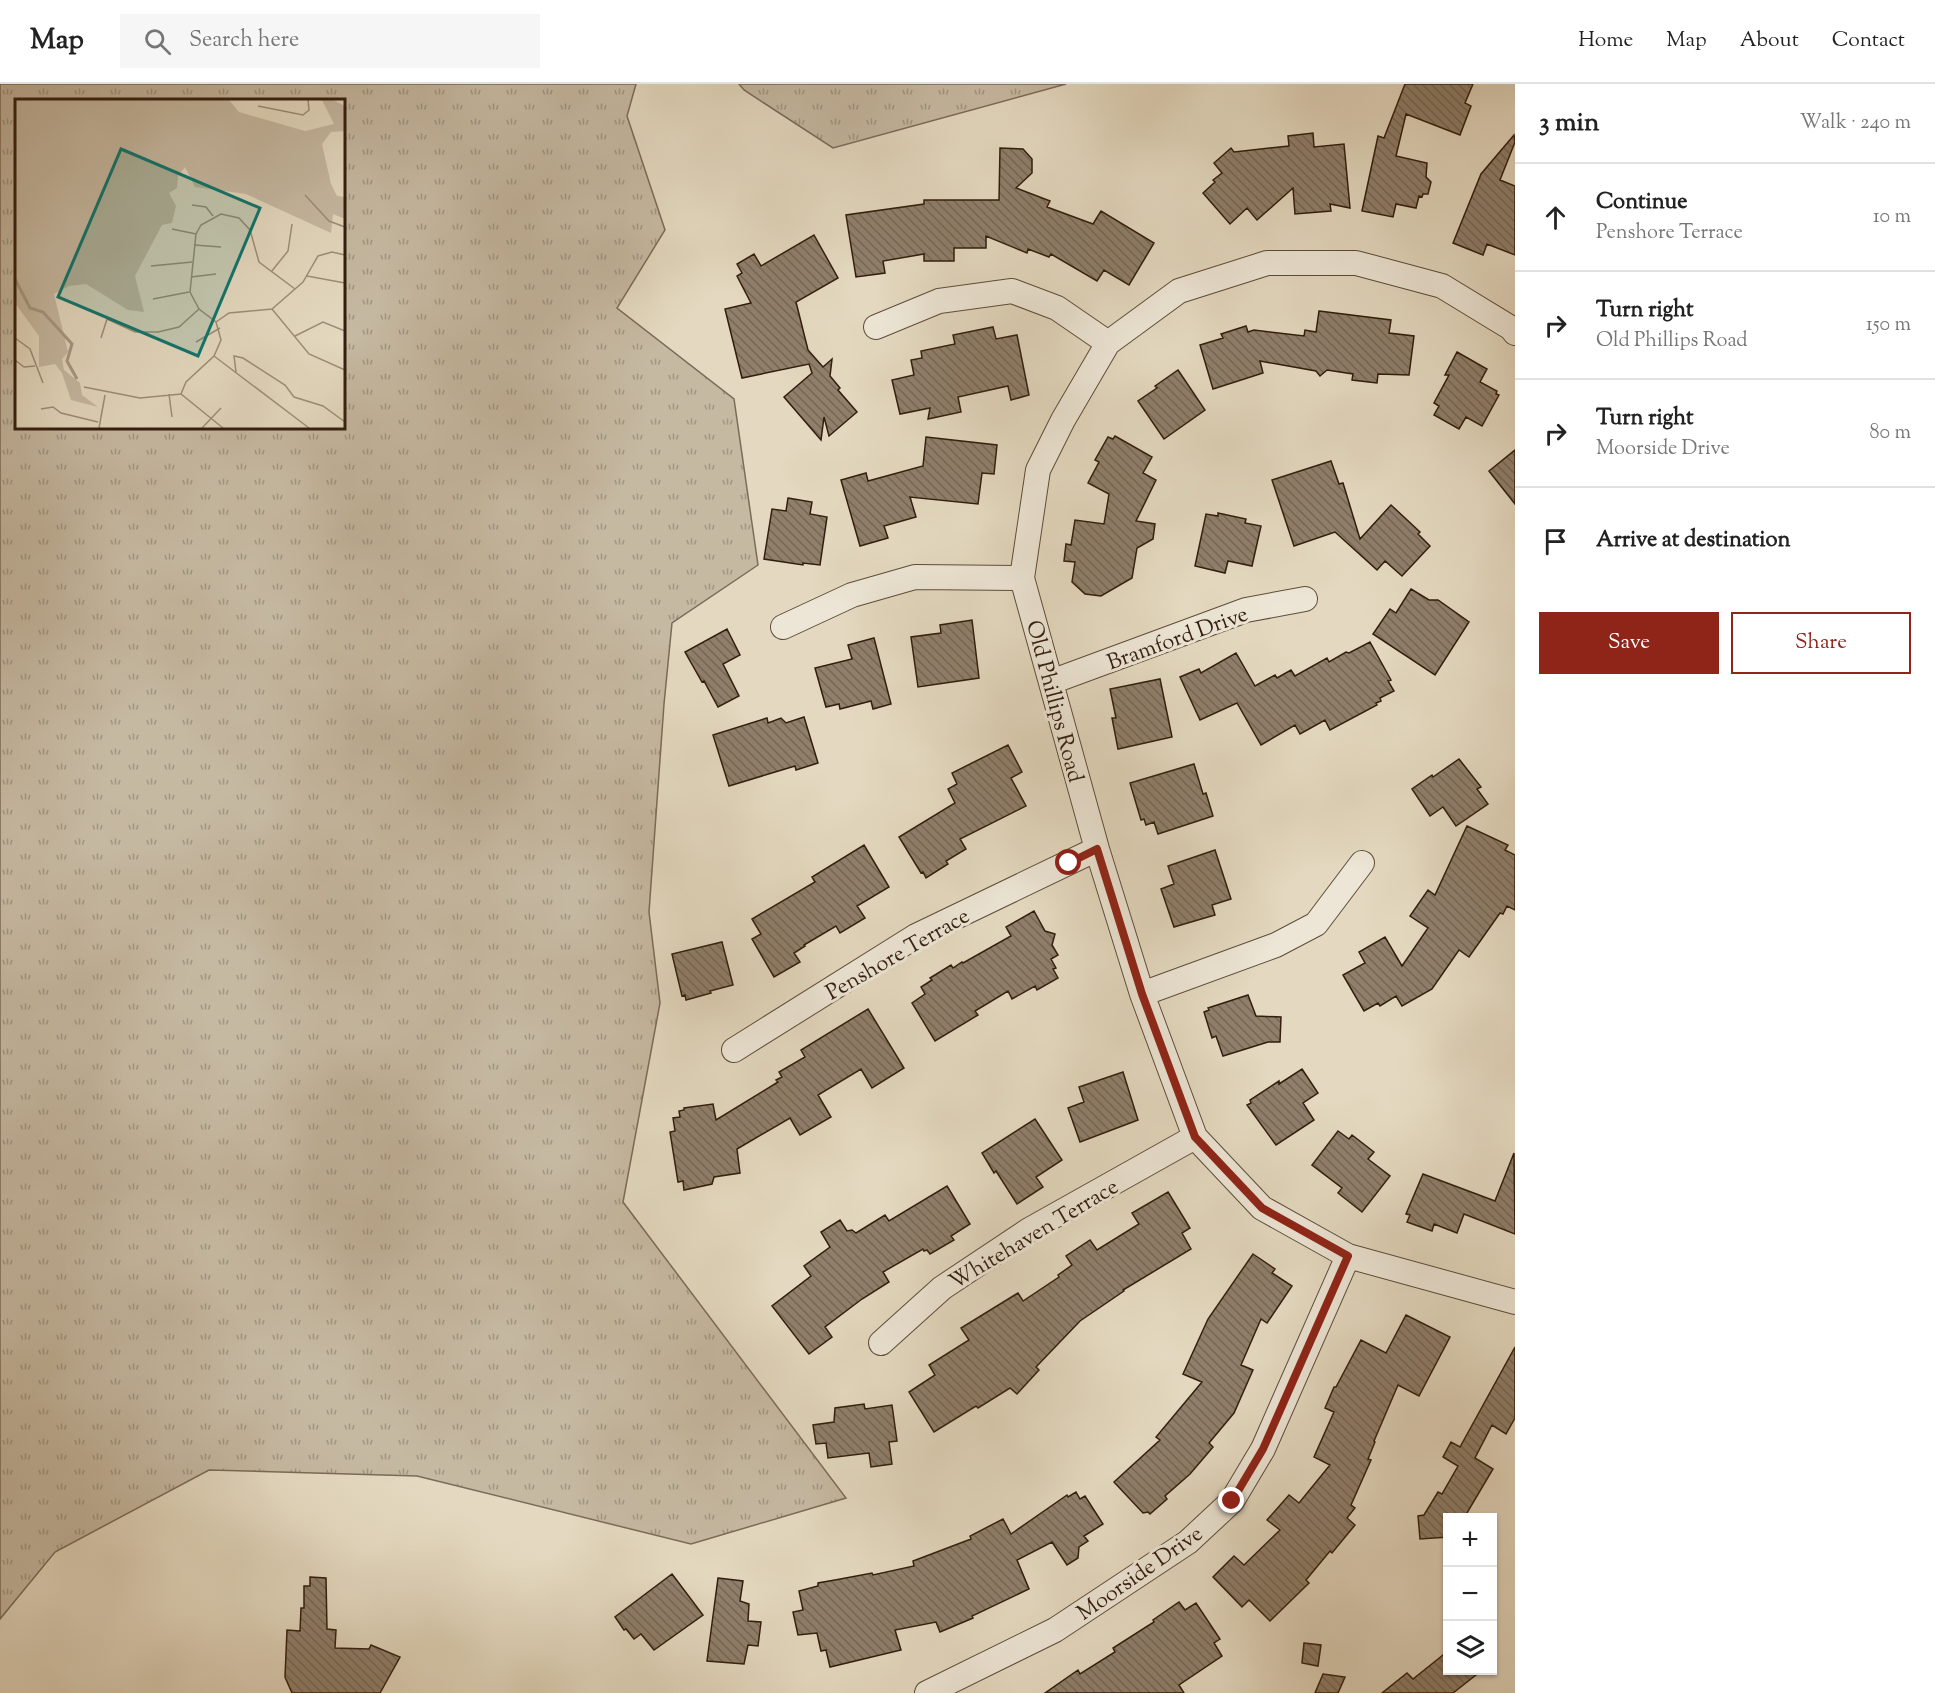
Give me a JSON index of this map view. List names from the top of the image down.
{
  "streets": {
    "street": [
      "Bramford Drive",
      "Old Phillips Road",
      "Penshore Terrace",
      "Whitehaven Terrace",
      "Moorside Drive"
    ]
  },
  "crossings": [
    ["Bramford Drive", "Old Phillips Road"],
    ["Old Phillips Road", "Penshore Terrace"],
    ["Old Phillips Road", "Whitehaven Terrace"],
    ["Old Phillips Road", "Moorside Drive"]
  ],
  "page": {
    "header": "Map",
    "search": "Search here",
    "nav": [
      "Home",
      "Map",
      "About",
      "Contact"
    ],
    "heading": ["3 min", "Walk · 240 m"],
    "list": [
      ["Continue", "Penshore Terrace", "10 m"],
      ["Turn right", "Old Phillips Road", "150 m"],
      ["Turn right", "Moorside Drive", "80 m"],
      "Arrive at destination"
    ],
    "buttons": ["Save", "Share"],
    "map_buttons": ["+", "−"]
  }
}
